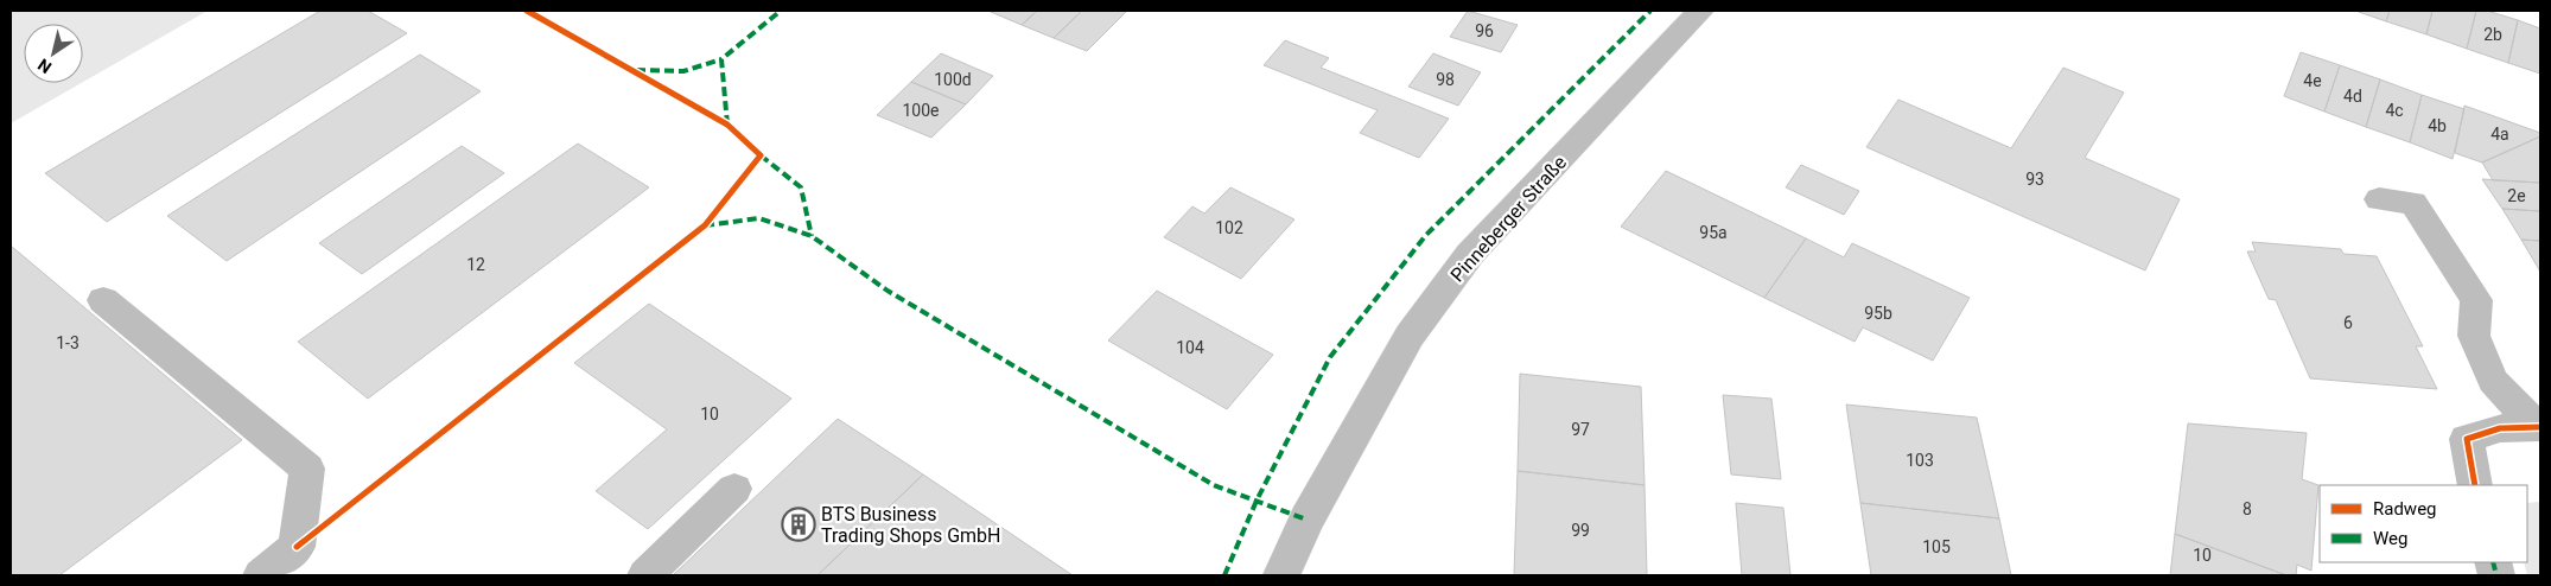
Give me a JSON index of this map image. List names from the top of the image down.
{
  "streets": {
    "main road": ["Pinneberger Straße"]
  },
  "places": {
    "building": ["BTS Business Trading Shops GmbH"]
  },
  "house_numbers": [
    "96",
    "2b",
    "100d",
    "98",
    "4e",
    "4d",
    "100e",
    "4c",
    "4b",
    "4a",
    "93",
    "2e",
    "102",
    "95a",
    "12",
    "95b",
    "6",
    "1-3",
    "104",
    "10",
    "97",
    "103",
    "8",
    "99",
    "105",
    "10"
  ],
  "legend": ["Radweg", "Weg"],
  "north": "bottom left"
}
